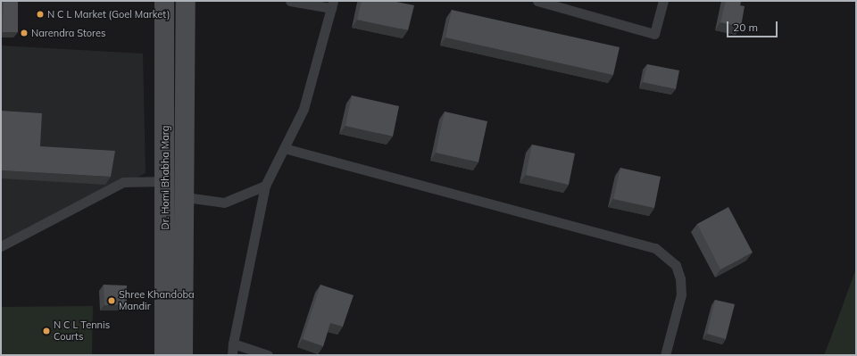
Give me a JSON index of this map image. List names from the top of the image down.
{
  "streets": {
    "main road": ["Dr. Homi Bhabha Marg"]
  },
  "places": [
    "N C L Market (Goel Market)",
    "Narendra Stores",
    "Shree Khandoba Mandir",
    "N C L Tennis Courts"
  ],
  "scale_bar": "20 m"
}
